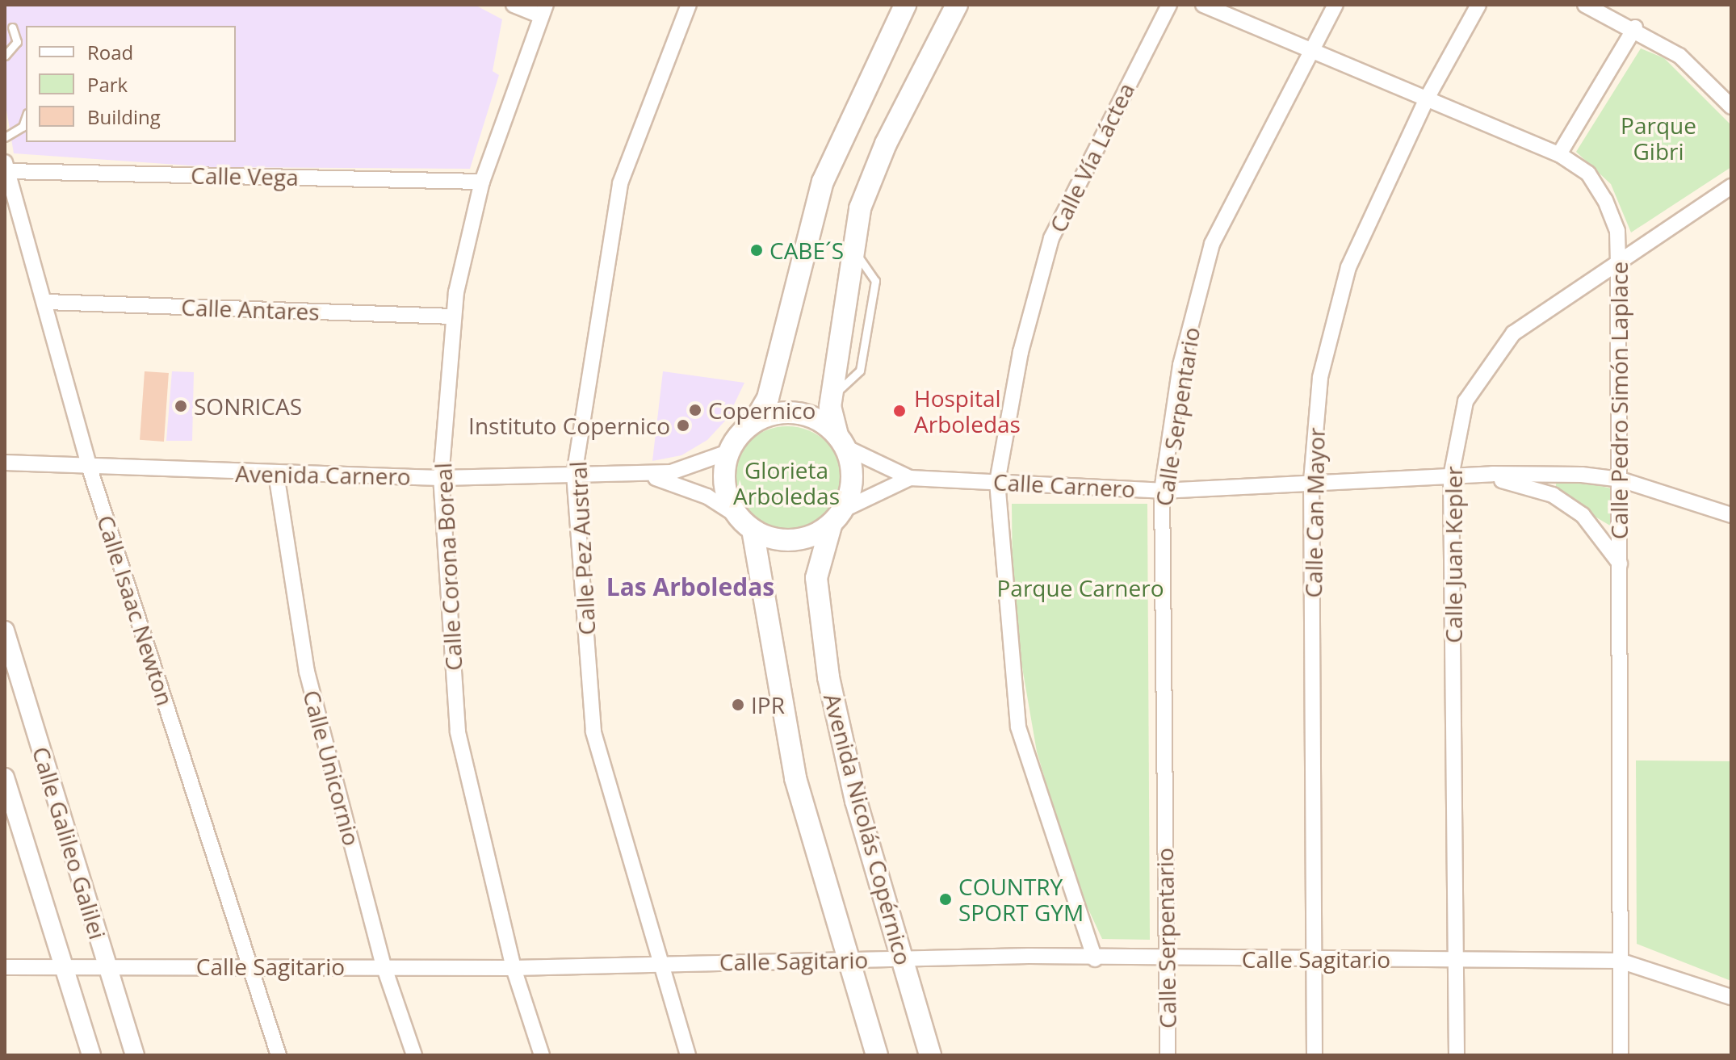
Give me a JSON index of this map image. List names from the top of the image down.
{
  "streets": {
    "main road": ["Avenida Nicolás Copérnico"],
    "street": [
      "Calle Vía Láctea",
      "Calle Vega",
      "Calle Antares",
      "Calle Pedro Simón Laplace",
      "Calle Serpentario",
      "Avenida Carnero",
      "Calle Carnero",
      "Calle Can Mayor",
      "Calle Pez Austral",
      "Calle Juan Kepler",
      "Calle Corona Boreal",
      "Calle Isaac Newton",
      "Calle Unicornio",
      "Calle Galileo Galilei",
      "Calle Sagitario"
    ]
  },
  "crossings": [
    ["Calle Vía Láctea", "Calle Carnero"],
    ["Calle Vía Láctea", "Calle Sagitario"],
    ["Calle Vega", "Calle Corona Boreal"],
    ["Calle Vega", "Calle Isaac Newton"],
    ["Calle Antares", "Calle Corona Boreal"],
    ["Calle Antares", "Calle Isaac Newton"],
    ["Calle Pedro Simón Laplace", "Calle Serpentario"],
    ["Calle Pedro Simón Laplace", "Calle Carnero"],
    ["Calle Pedro Simón Laplace", "Calle Can Mayor"],
    ["Calle Pedro Simón Laplace", "Calle Juan Kepler"],
    ["Calle Pedro Simón Laplace", "Calle Sagitario"],
    ["Calle Serpentario", "Calle Carnero"],
    ["Calle Serpentario", "Calle Sagitario"],
    ["Avenida Carnero", "Calle Carnero"],
    ["Avenida Carnero", "Calle Pez Austral"],
    ["Avenida Carnero", "Calle Corona Boreal"],
    ["Avenida Carnero", "Calle Isaac Newton"],
    ["Avenida Carnero", "Calle Unicornio"],
    ["Avenida Carnero", "Avenida Nicolás Copérnico"],
    ["Calle Carnero", "Calle Can Mayor"],
    ["Calle Carnero", "Calle Juan Kepler"],
    ["Calle Carnero", "Avenida Nicolás Copérnico"],
    ["Calle Can Mayor", "Calle Sagitario"],
    ["Calle Pez Austral", "Calle Sagitario"],
    ["Calle Juan Kepler", "Calle Sagitario"],
    ["Calle Corona Boreal", "Calle Sagitario"],
    ["Calle Isaac Newton", "Calle Sagitario"],
    ["Calle Unicornio", "Calle Sagitario"],
    ["Avenida Nicolás Copérnico", "Calle Sagitario"],
    ["Calle Galileo Galilei", "Calle Sagitario"]
  ],
  "districts": ["Las Arboledas"],
  "parks": ["Parque Gibri", "Glorieta Arboledas", "Parque Carnero"],
  "places": [
    "CABE´S",
    "SONRICAS",
    "Copernico",
    "Hospital Arboledas",
    "Instituto Copernico",
    "IPR",
    "COUNTRY SPORT GYM"
  ],
  "legend": ["Road", "Park", "Building"]
}
